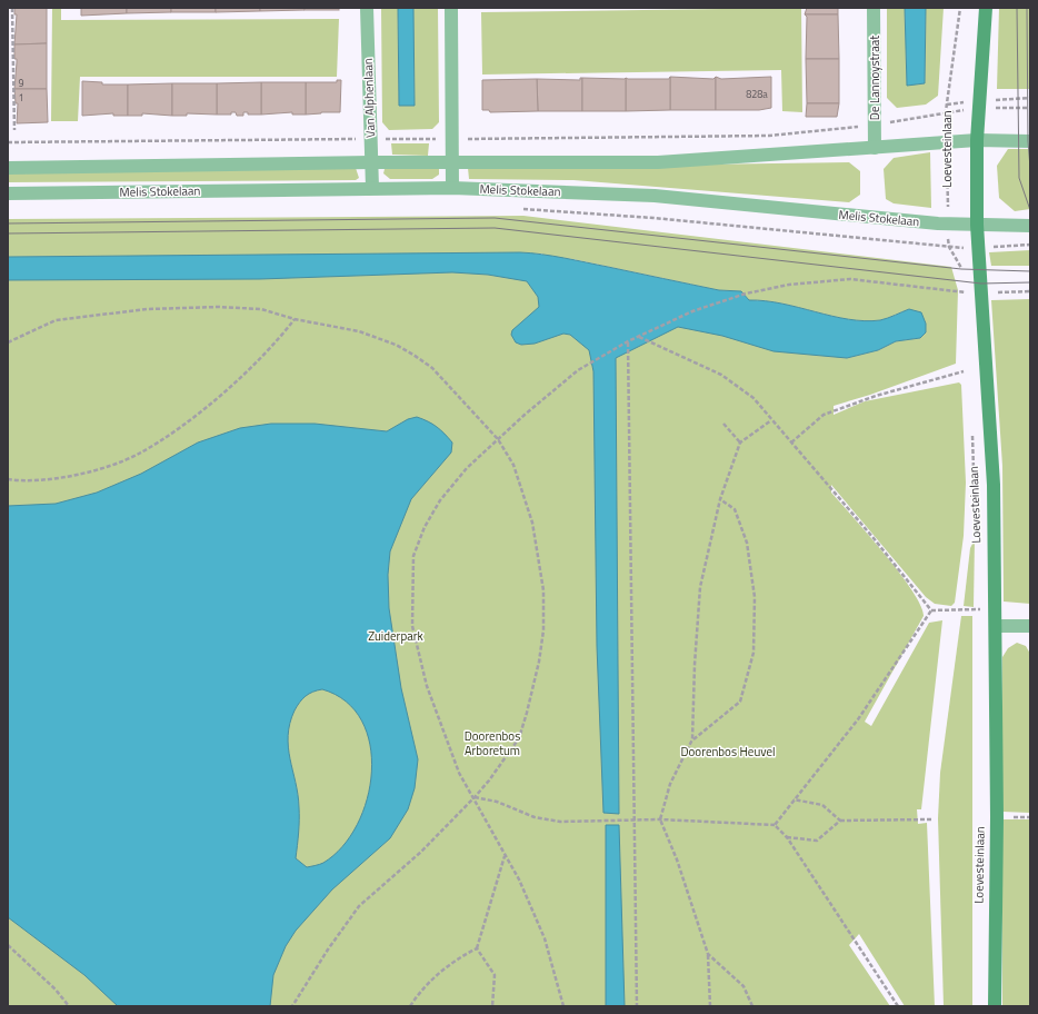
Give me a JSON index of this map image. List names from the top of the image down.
{
  "streets": {
    "main road": ["Loevesteinlaan"],
    "street": ["De Lannoystraat", "Van Alphenlaan", "Melis Stokelaan"]
  },
  "crossings": [
    ["De Lannoystraat", "Melis Stokelaan"],
    ["Van Alphenlaan", "Melis Stokelaan"],
    ["Loevesteinlaan", "Melis Stokelaan"]
  ],
  "parks": ["Zuiderpark", "Doorenbos Arboretum", "Doorenbos Heuvel"],
  "house_numbers": ["9", "828a", "1"]
}
